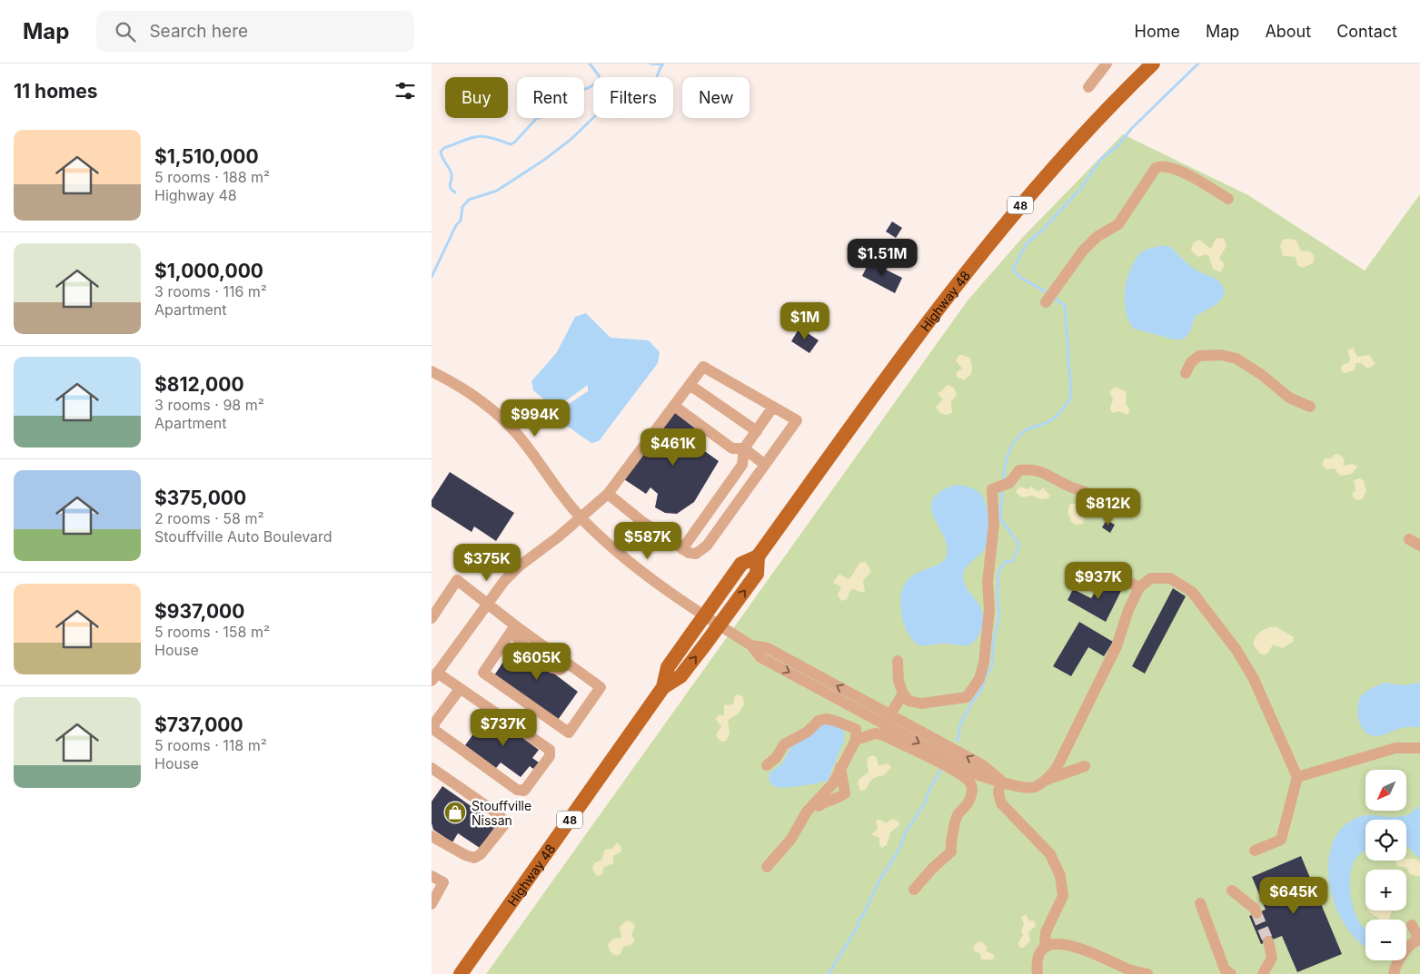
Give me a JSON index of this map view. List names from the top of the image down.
{
  "streets": {
    "main road": ["48", "Highway 48"]
  },
  "places": {
    "shop": ["Stouffville Nissan"]
  },
  "north": "bottom left",
  "page": {
    "header": "Map",
    "search": "Search here",
    "nav": [
      "Home",
      "Map",
      "About",
      "Contact"
    ],
    "heading": "11 homes",
    "chip": [
      "Buy",
      "Rent",
      "Filters",
      "New"
    ],
    "list": [
      {
        "name": "$1,510,000",
        "note": "5 rooms · 188 m² · Highway 48"
      },
      {
        "name": "$1,000,000",
        "note": "3 rooms · 116 m² · Apartment"
      },
      {
        "name": "$812,000",
        "note": "3 rooms · 98 m² · Apartment"
      },
      {
        "name": "$375,000",
        "note": "2 rooms · 58 m² · Stouffville Auto Boulevard"
      },
      {
        "name": "$937,000",
        "note": "5 rooms · 158 m² · House"
      },
      {
        "name": "$737,000",
        "note": "5 rooms · 118 m² · House"
      }
    ],
    "price": [
      "$1.51M",
      "$1M",
      "$994K",
      "$461K",
      "$812K",
      "$587K",
      "$375K",
      "$937K",
      "$605K",
      "$737K",
      "$645K"
    ],
    "map_buttons": ["+", "−"]
  }
}
